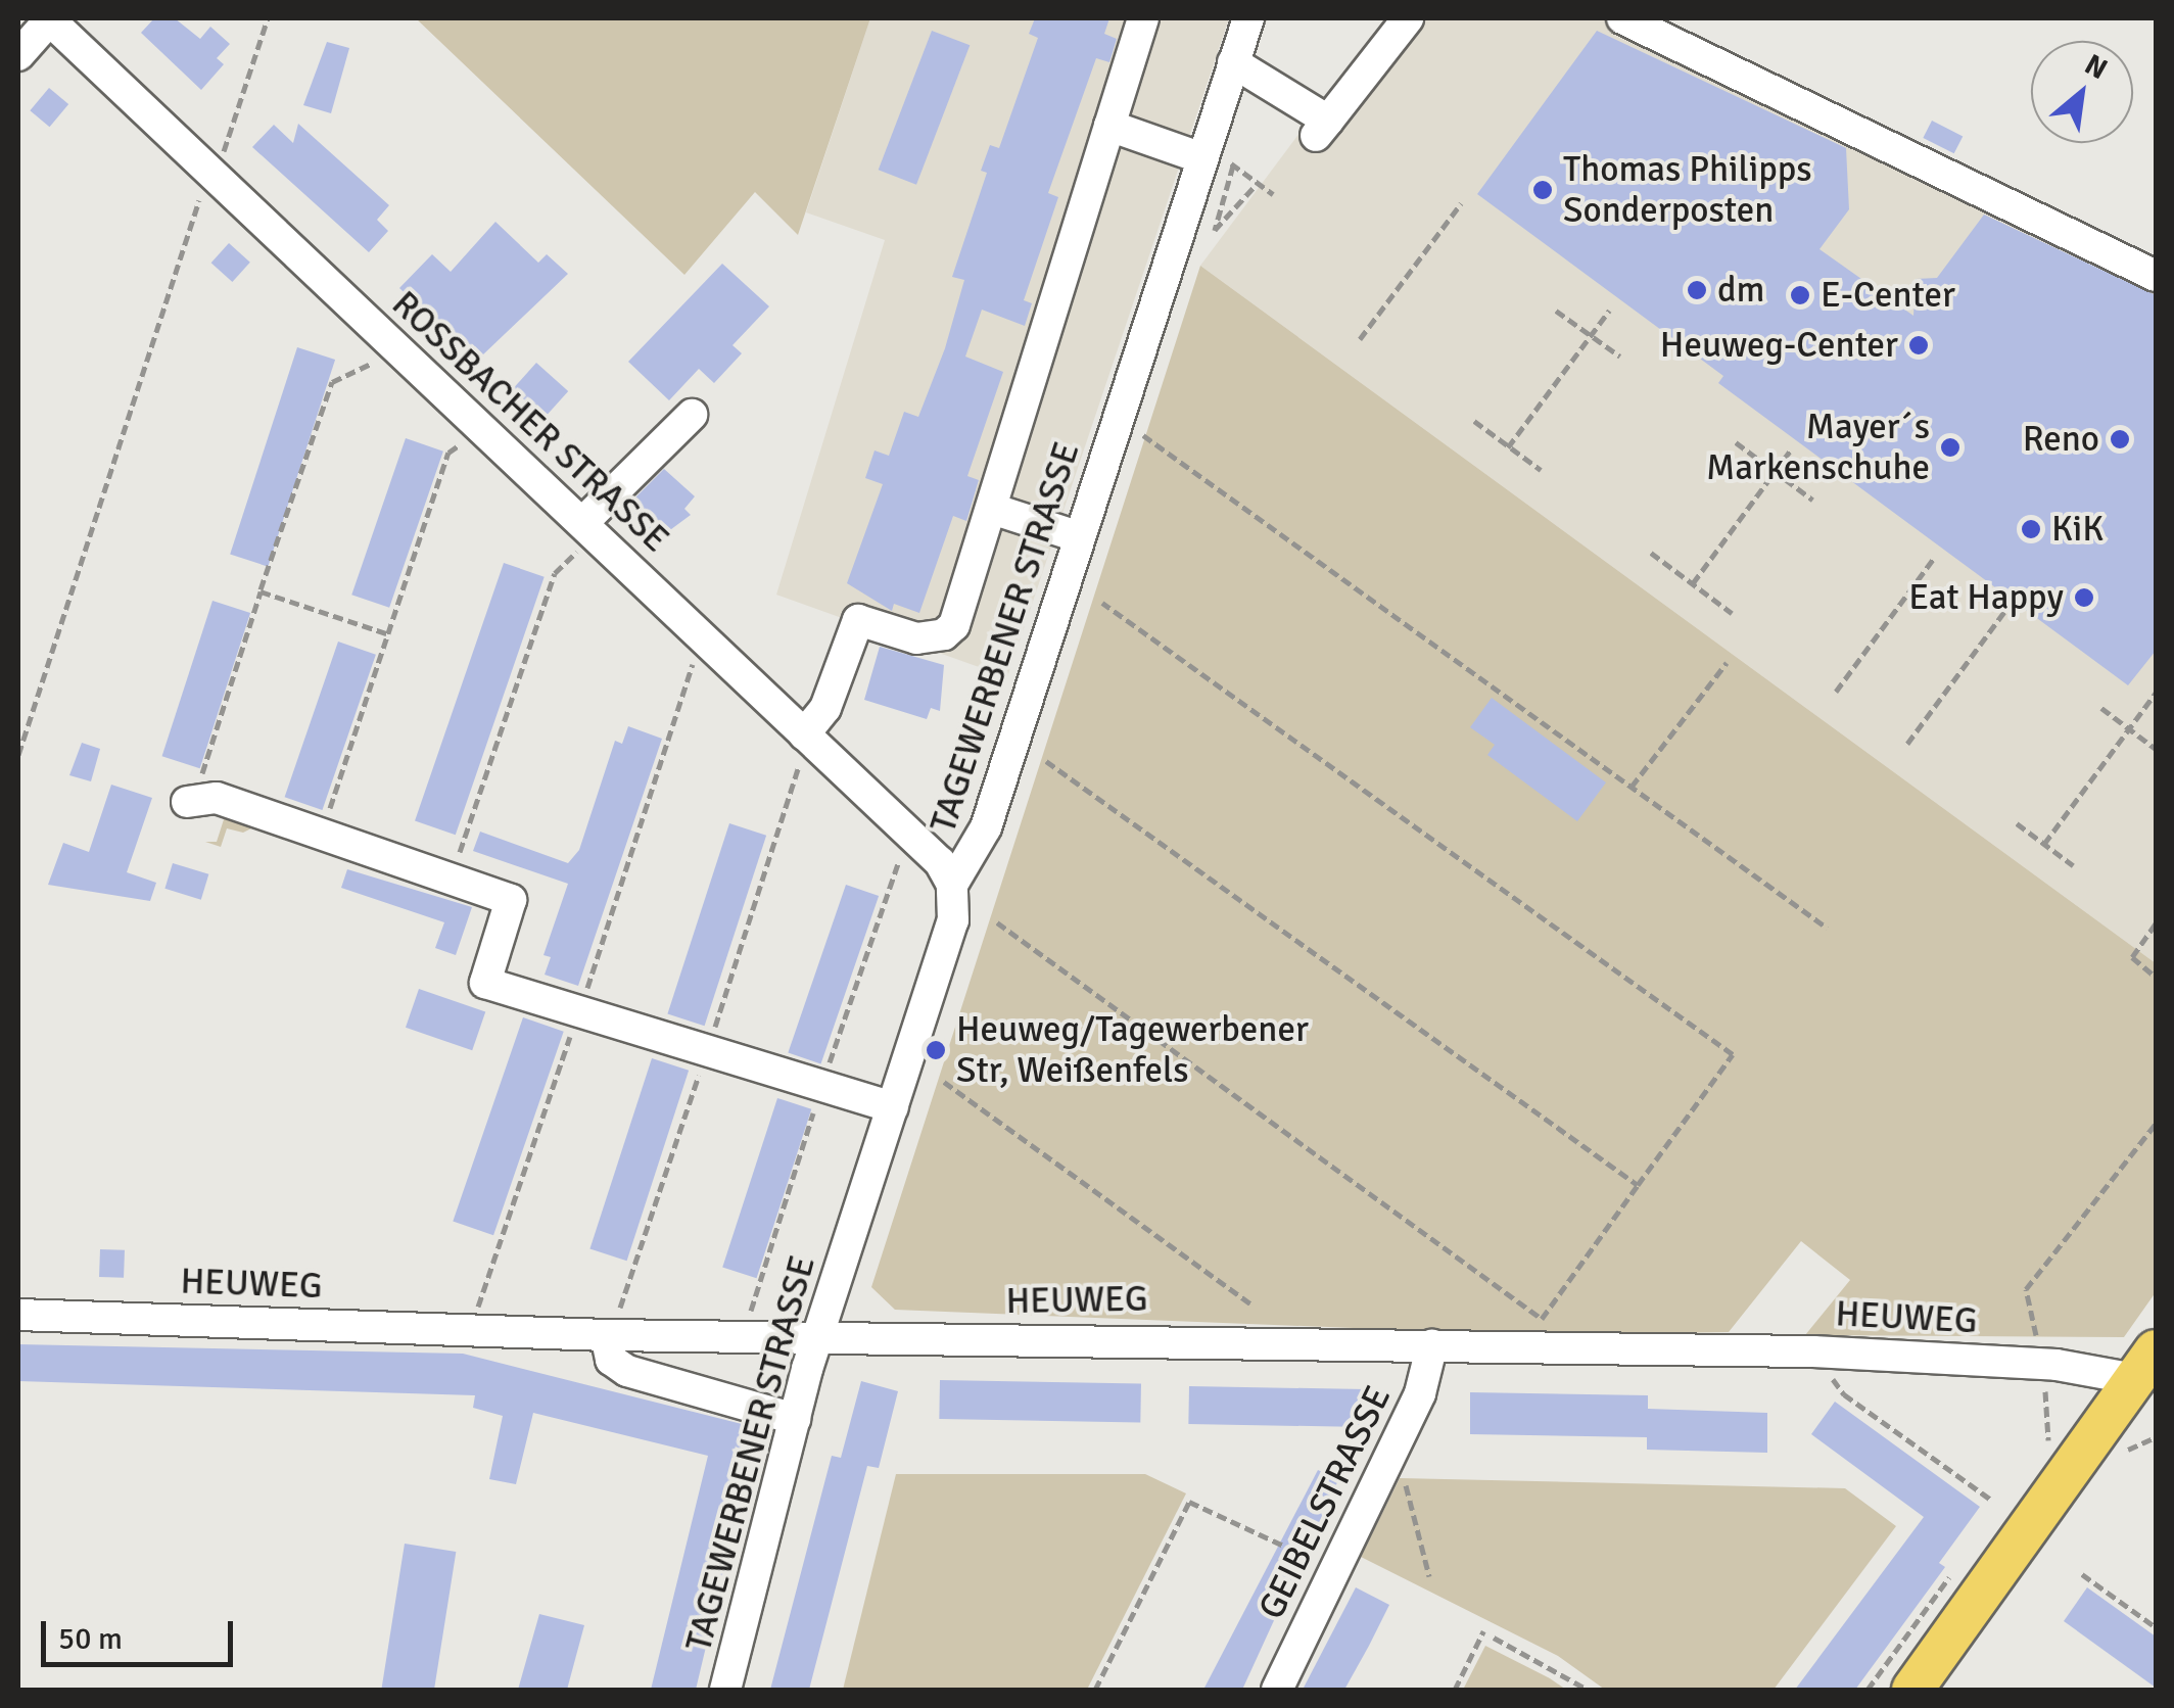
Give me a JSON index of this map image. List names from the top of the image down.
{
  "streets": {
    "street": [
      "ROSSBACHER STRASSE",
      "TAGEWERBENER STRASSE",
      "HEUWEG",
      "GEIBELSTRASSE"
    ]
  },
  "crossings": [
    ["ROSSBACHER STRASSE", "TAGEWERBENER STRASSE"],
    ["TAGEWERBENER STRASSE", "HEUWEG"],
    ["HEUWEG", "GEIBELSTRASSE"]
  ],
  "places": [
    "Thomas Philipps Sonderposten",
    "dm",
    "E-Center",
    "Heuweg-Center",
    "Reno",
    "Mayer´s Markenschuhe",
    "KiK",
    "Eat Happy",
    "Heuweg/Tagewerbener Str, Weißenfels"
  ],
  "scale_bar": "50 m",
  "north": "top right"
}
